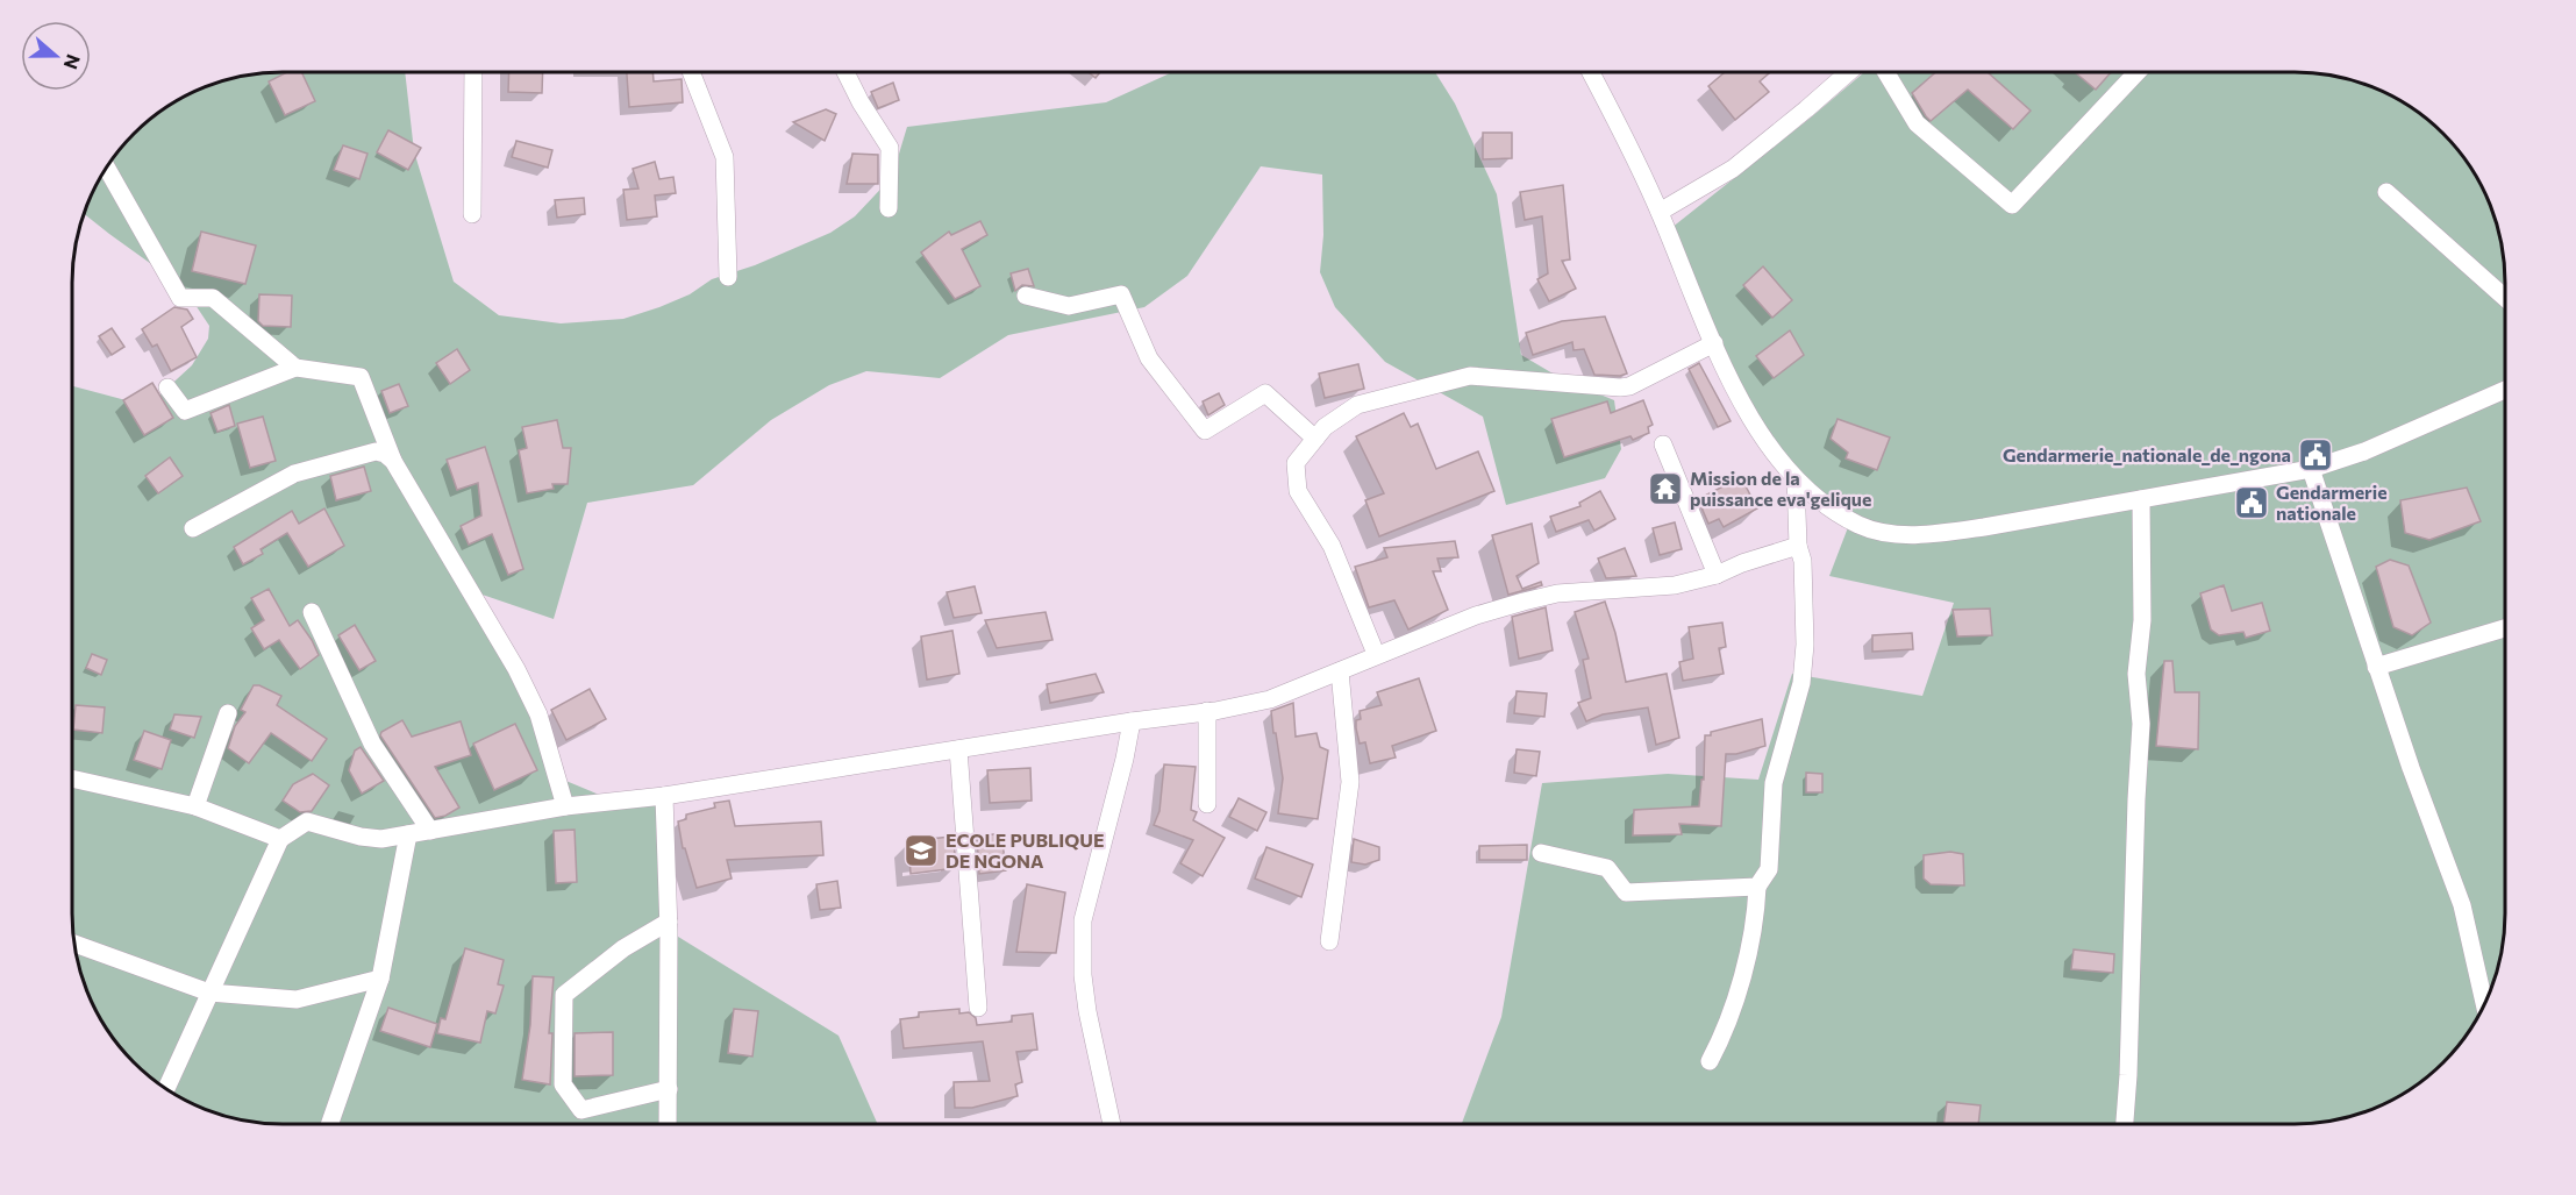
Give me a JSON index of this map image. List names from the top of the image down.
{
  "places": {
    "public building": ["Gendarmerie_nationale_de_ngona", "Gendarmerie nationale"],
    "temple": ["Mission de la puissance eva'gelique"],
    "school or university": ["ECOLE PUBLIQUE DE NGONA"]
  },
  "north": "right"
}
